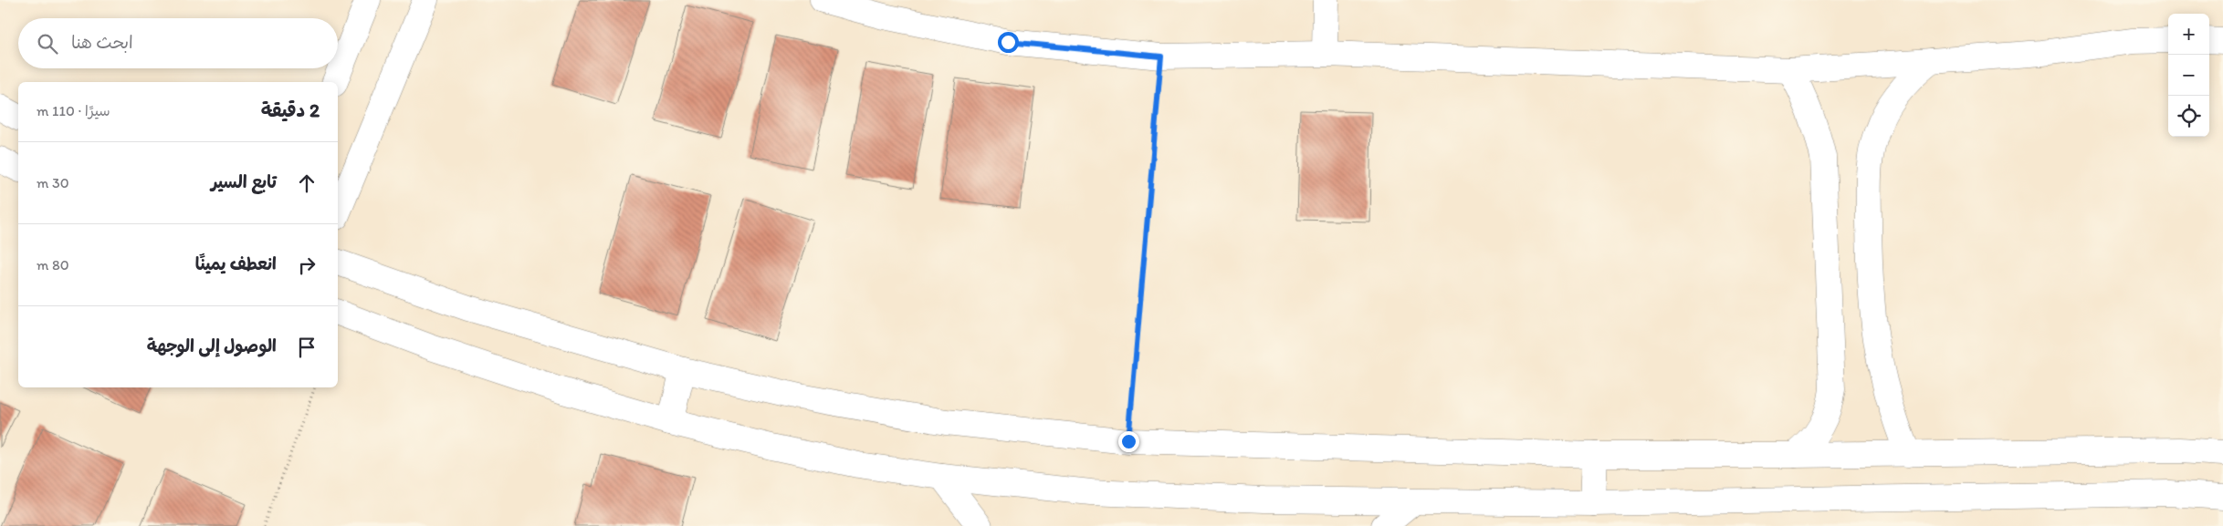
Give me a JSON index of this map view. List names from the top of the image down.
{
  "page": {
    "map_buttons": ["+", "−"],
    "search": "ابحث هنا",
    "heading": ["2 دقيقة", "سيرًا · 110 m"],
    "list": [
      ["تابع السير", "30 m"],
      ["انعطف يمينًا", "80 m"],
      "الوصول إلى الوجهة"
    ]
  }
}
